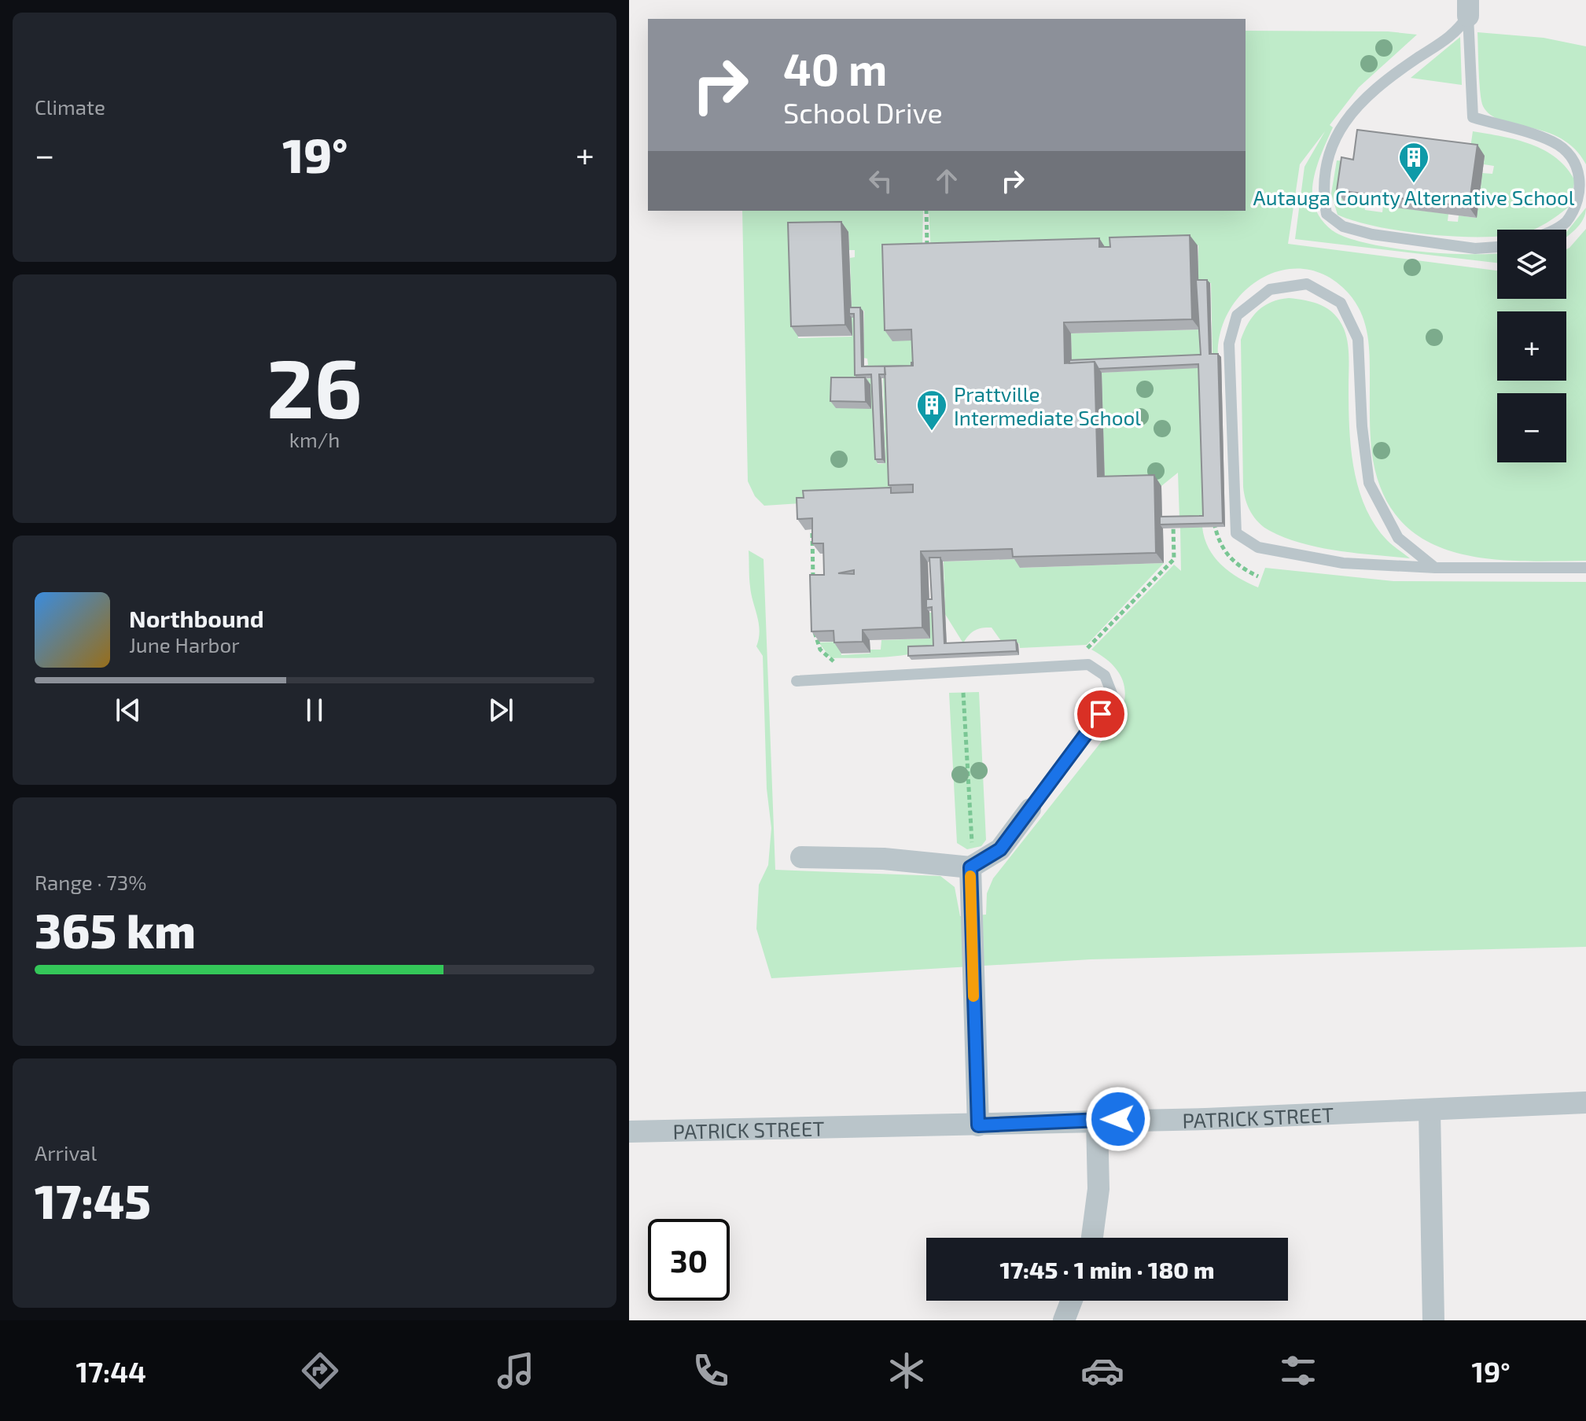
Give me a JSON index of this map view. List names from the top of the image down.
{
  "streets": {
    "street": ["PATRICK STREET"]
  },
  "places": {
    "building": ["Autauga County Alternative School", "Prattville Intermediate School"]
  },
  "page": {
    "tile": [
      "Climate",
      ["26", "km/h"],
      ["Range · 73%", "365 km"],
      ["Arrival", "17:45"]
    ],
    "turn": ["40 m", "School Drive"],
    "heat": ["−", "19°", "+"],
    "map_buttons": ["+", "−"],
    "song": ["Northbound", "June Harbor"],
    "limit": "30",
    "trip": "17:45 · 1 min · 180 m",
    "tabs": ["17:44", "19°"]
  }
}
